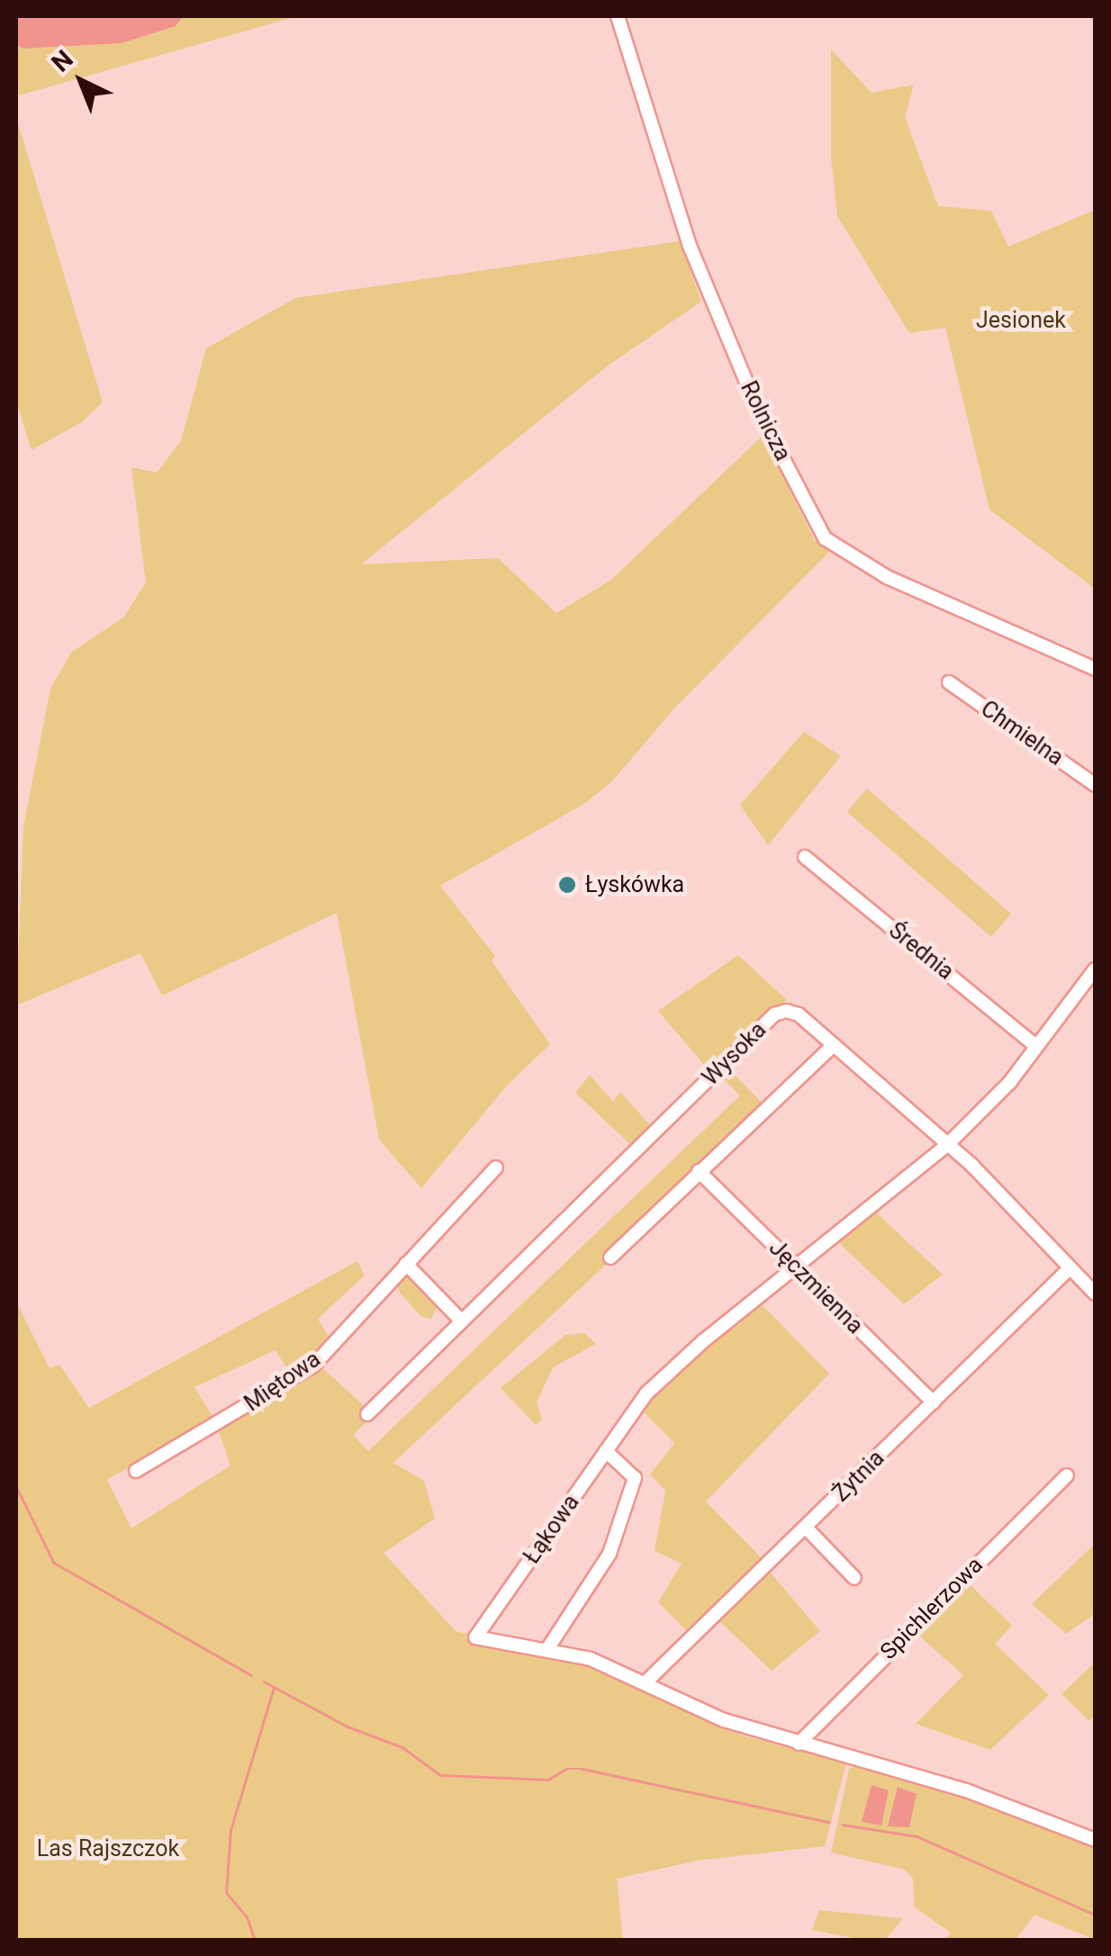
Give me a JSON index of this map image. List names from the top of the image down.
{
  "streets": {
    "street": [
      "Rolnicza",
      "Chmielna",
      "Średnia",
      "Wysoka",
      "Jęczmienna",
      "Miętowa",
      "Żytnia",
      "Łąkowa",
      "Spichlerzowa"
    ]
  },
  "crossings": [
    ["Średnia", "Łąkowa"],
    ["Wysoka", "Żytnia"],
    ["Wysoka", "Łąkowa"],
    ["Jęczmienna", "Żytnia"],
    ["Jęczmienna", "Łąkowa"],
    ["Żytnia", "Łąkowa"],
    ["Łąkowa", "Spichlerzowa"]
  ],
  "parks": ["Jesionek", "Las Rajszczok"],
  "places": ["Łyskówka"],
  "north": "top left"
}
